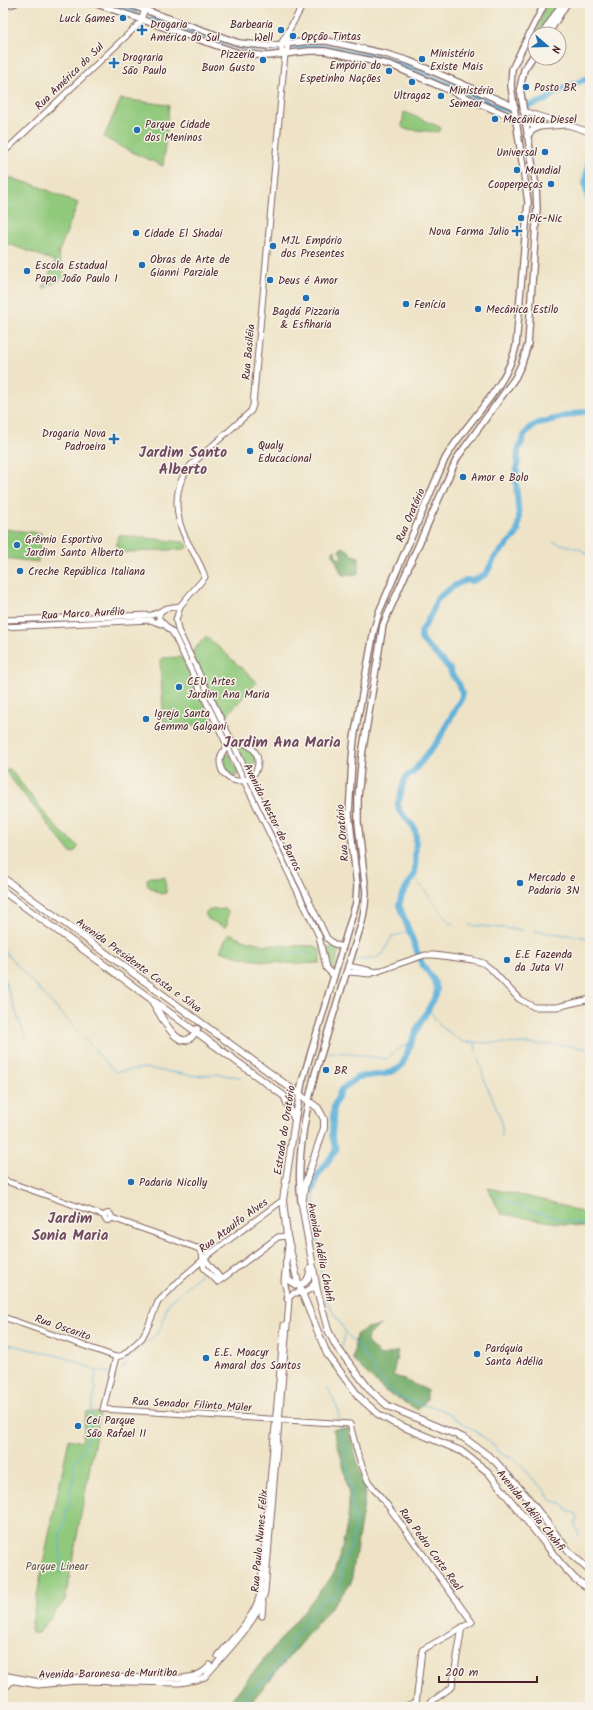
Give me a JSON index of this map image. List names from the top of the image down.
{
  "streets": {
    "highway": ["Avenida Presidente Costa e Silva", "Estrada do Oratório", "Avenida Adélia Chohfi"],
    "main road": ["Rua Oratório"],
    "street": [
      "Rua América do Sul",
      "Rua Basiléia",
      "Rua Marco Aurélio",
      "Avenida Nestor de Barros",
      "Rua Ataulfo Alves",
      "Rua Oscarito",
      "Rua Senador Filinto Müler",
      "Rua Paulo Nunes Félix",
      "Rua Pedro Corte Real",
      "Avenida Baronesa de Muritiba"
    ]
  },
  "crossings": [
    ["Rua Basiléia", "Rua Marco Aurélio"],
    ["Rua Basiléia", "Avenida Nestor de Barros"],
    ["Rua Oratório", "Avenida Nestor de Barros"],
    ["Rua Oratório", "Estrada do Oratório"],
    ["Rua Marco Aurélio", "Avenida Nestor de Barros"],
    ["Avenida Presidente Costa e Silva", "Estrada do Oratório"],
    ["Avenida Presidente Costa e Silva", "Avenida Adélia Chohfi"],
    ["Estrada do Oratório", "Rua Ataulfo Alves"],
    ["Estrada do Oratório", "Avenida Adélia Chohfi"],
    ["Rua Ataulfo Alves", "Rua Oscarito"],
    ["Rua Ataulfo Alves", "Rua Senador Filinto Müler"],
    ["Rua Oscarito", "Rua Senador Filinto Müler"],
    ["Rua Senador Filinto Müler", "Rua Paulo Nunes Félix"],
    ["Rua Senador Filinto Müler", "Rua Pedro Corte Real"],
    ["Rua Paulo Nunes Félix", "Avenida Baronesa de Muritiba"]
  ],
  "districts": ["Jardim Santo Alberto", "Jardim Ana Maria", "Jardim Sonia Maria"],
  "parks": ["Parque Linear"],
  "places": {
    "other": [
      "Luck Games",
      "Barbearia Well",
      "Opção Tintas",
      "Ministério Existe Mais",
      "Pizzeria Buon Gusto",
      "Empório do Espetinho Nações",
      "Ultragaz",
      "Posto BR",
      "Ministério Semear",
      "Mecânica Diesel",
      "Parque Cidade dos Meninos",
      "Universal",
      "Mundial",
      "Cooperpeças",
      "Pic-Nic",
      "Cidade El Shadai",
      "MJL Empório dos Presentes",
      "Obras de Arte de Gianni Parziale",
      "Escola Estadual Papa João Paulo I",
      "Deus é Amor",
      "Bagdá Pizzaria & Esfiharia",
      "Fenícia",
      "Mecânica Estilo",
      "Qualy Educacional",
      "Amor e Bolo",
      "Grêmio Esportivo Jardim Santo Alberto",
      "Creche República Italiana",
      "CEU Artes Jardim Ana Maria",
      "Igreja Santa Gemma Galgani",
      "Mercado e Padaria 3N",
      "E.E Fazenda da Juta VI",
      "BR",
      "Padaria Nicolly",
      "Paróquia Santa Adélia",
      "E.E. Moacyr Amaral dos Santos",
      "Cei Parque São Rafael II"
    ],
    "health": [
      "Drogaria América do Sul",
      "Drograria São Paulo",
      "Nova Farma Julio",
      "Drogaria Nova Padroeira"
    ]
  },
  "scale_bar": "200 m",
  "north": "right"
}
